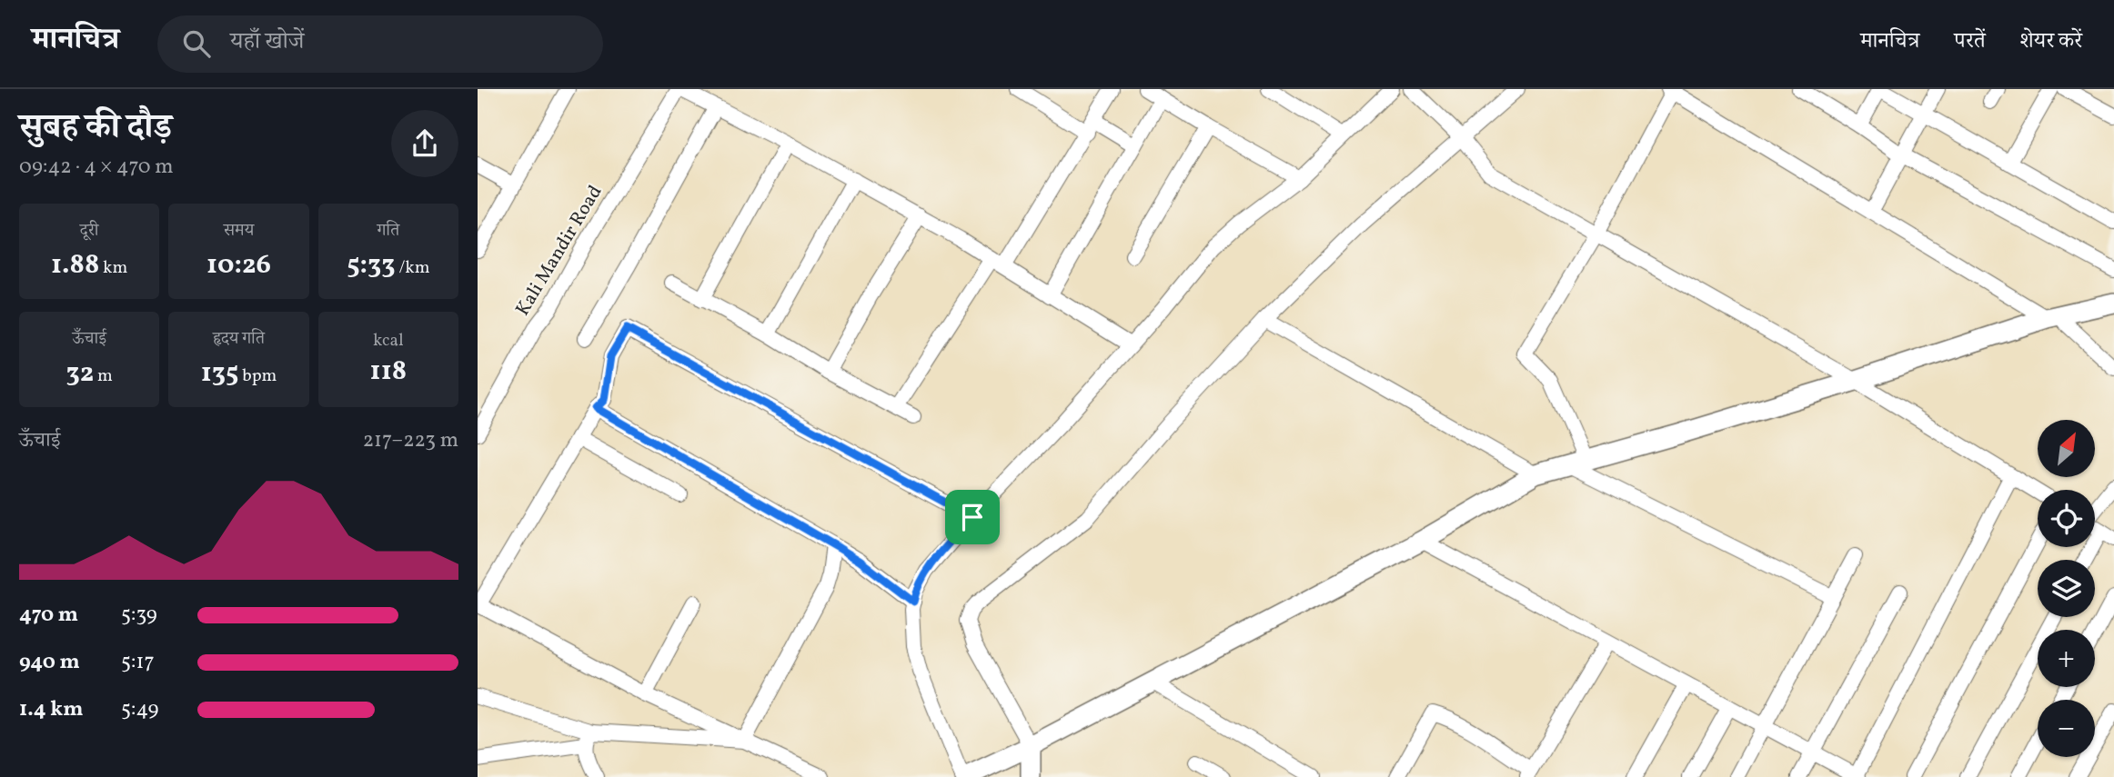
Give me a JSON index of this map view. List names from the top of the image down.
{
  "streets": {
    "street": ["Kali Mandir Road"]
  },
  "north": "top right",
  "page": {
    "header": "मानचित्र",
    "search": "यहाँ खोजें",
    "nav": ["मानचित्र", "परतें", "शेयर करें"],
    "heading": ["सुबह की दौड़", "09:42 · 4 × 470 m"],
    "stats": [
      ["दूरी", "1.88 km"],
      ["समय", "10:26"],
      ["गति", "5:33 /km"],
      ["ऊँचाई", "32 m"],
      ["हृदय गति", "135 bpm"],
      ["kcal", "118"]
    ],
    "chart": ["ऊँचाई", "217–223 m"],
    "map_buttons": ["+", "−"],
    "list": [
      {
        "name": "470 m",
        "note": "5:39"
      },
      {
        "name": "940 m",
        "note": "5:17"
      },
      {
        "name": "1.4 km",
        "note": "5:49"
      }
    ]
  }
}
